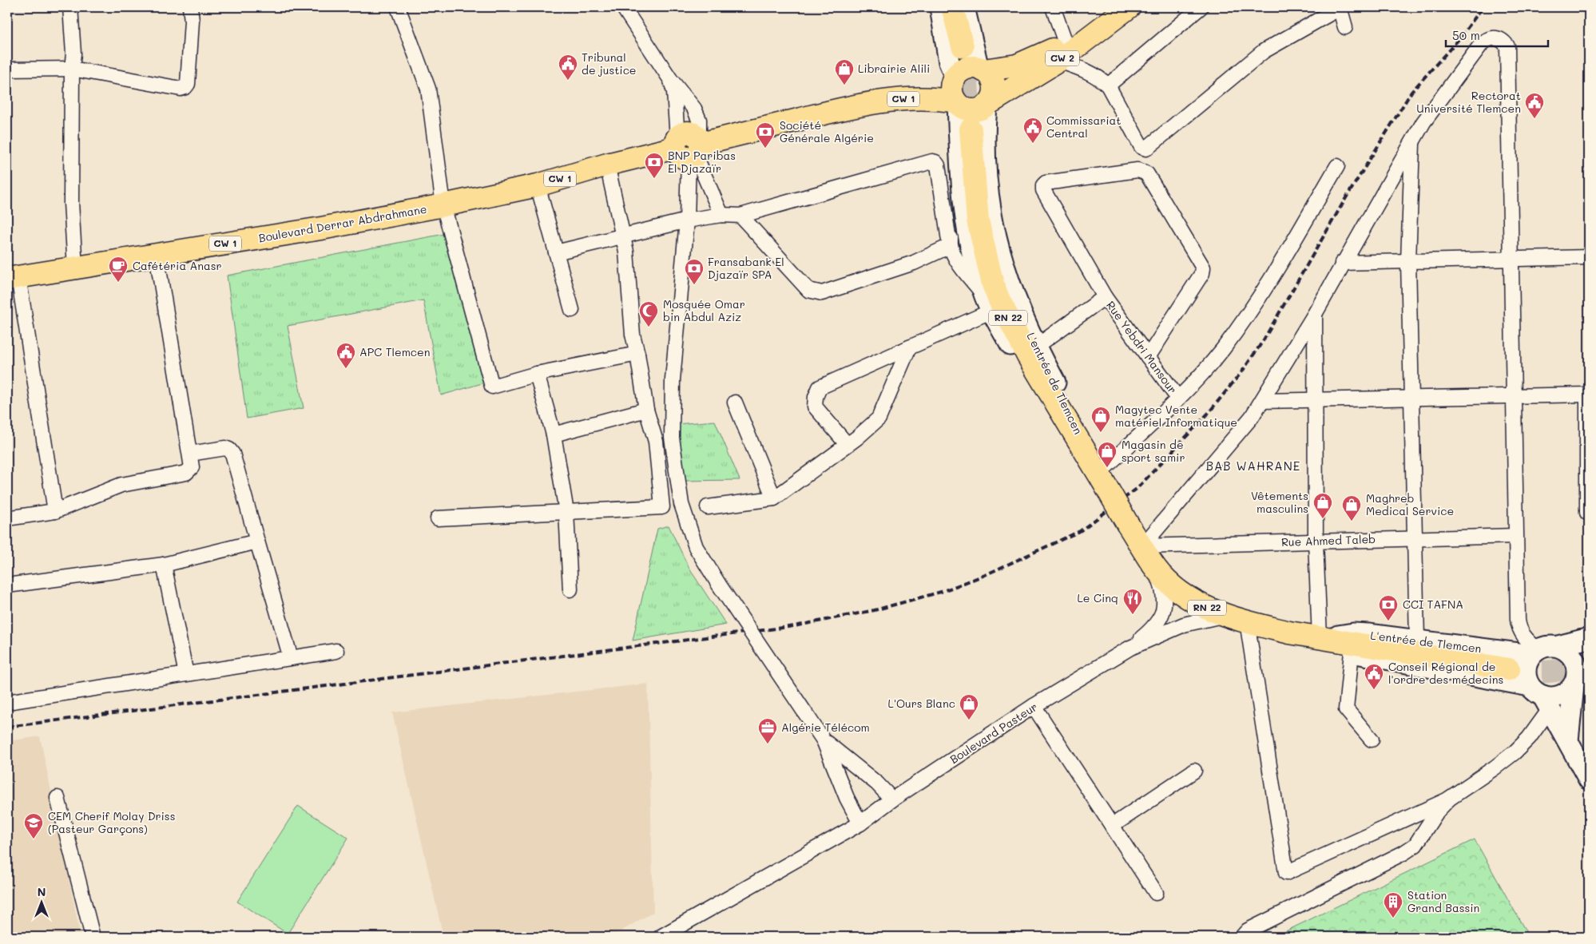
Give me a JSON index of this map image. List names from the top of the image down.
{
  "streets": {
    "main road": [
      "CW 2",
      "CW 1",
      "Boulevard Derrar Abdrahmane",
      "RN 22",
      "L'entrée de Tlemcen"
    ],
    "street": ["Rue Yebdri Mansour", "Rue Ahmed Taleb", "Boulevard Pasteur"]
  },
  "crossings": [
    ["CW 2", "Boulevard Derrar Abdrahmane"],
    ["CW 2", "L'entrée de Tlemcen"],
    ["Boulevard Derrar Abdrahmane", "L'entrée de Tlemcen"],
    ["RN 22", "L'entrée de Tlemcen"],
    ["Rue Yebdri Mansour", "L'entrée de Tlemcen"],
    ["L'entrée de Tlemcen", "Rue Ahmed Taleb"]
  ],
  "districts": ["BAB WAHRANE"],
  "places": {
    "public building": [
      "Tribunal de justice",
      "Rectorat Université Tlemcen",
      "Commissariat Central",
      "APC Tlemcen",
      "Conseil Régional de l'ordre des médecins"
    ],
    "shop": [
      "Librairie Alili",
      "Magytec Vente matériel Informatique",
      "Magasin de sport samir",
      "Vêtements masculins",
      "Maghreb Medical Service",
      "L'Ours Blanc"
    ],
    "bank": [
      "Société Générale Algérie",
      "BNP Paribas El Djazaïr",
      "Fransabank El Djazaïr SPA",
      "CCI TAFNA"
    ],
    "cafe": ["Cafétéria Anasr"],
    "mosque": ["Mosquée Omar bin Abdul Aziz"],
    "restaurant": ["Le Cinq"],
    "office": ["Algérie Télécom"],
    "school or university": ["CEM Cherif Molay Driss (Pasteur Garçons)"],
    "building": ["Station Grand Bassin"]
  },
  "scale_bar": "50 m",
  "north": "top"
}
